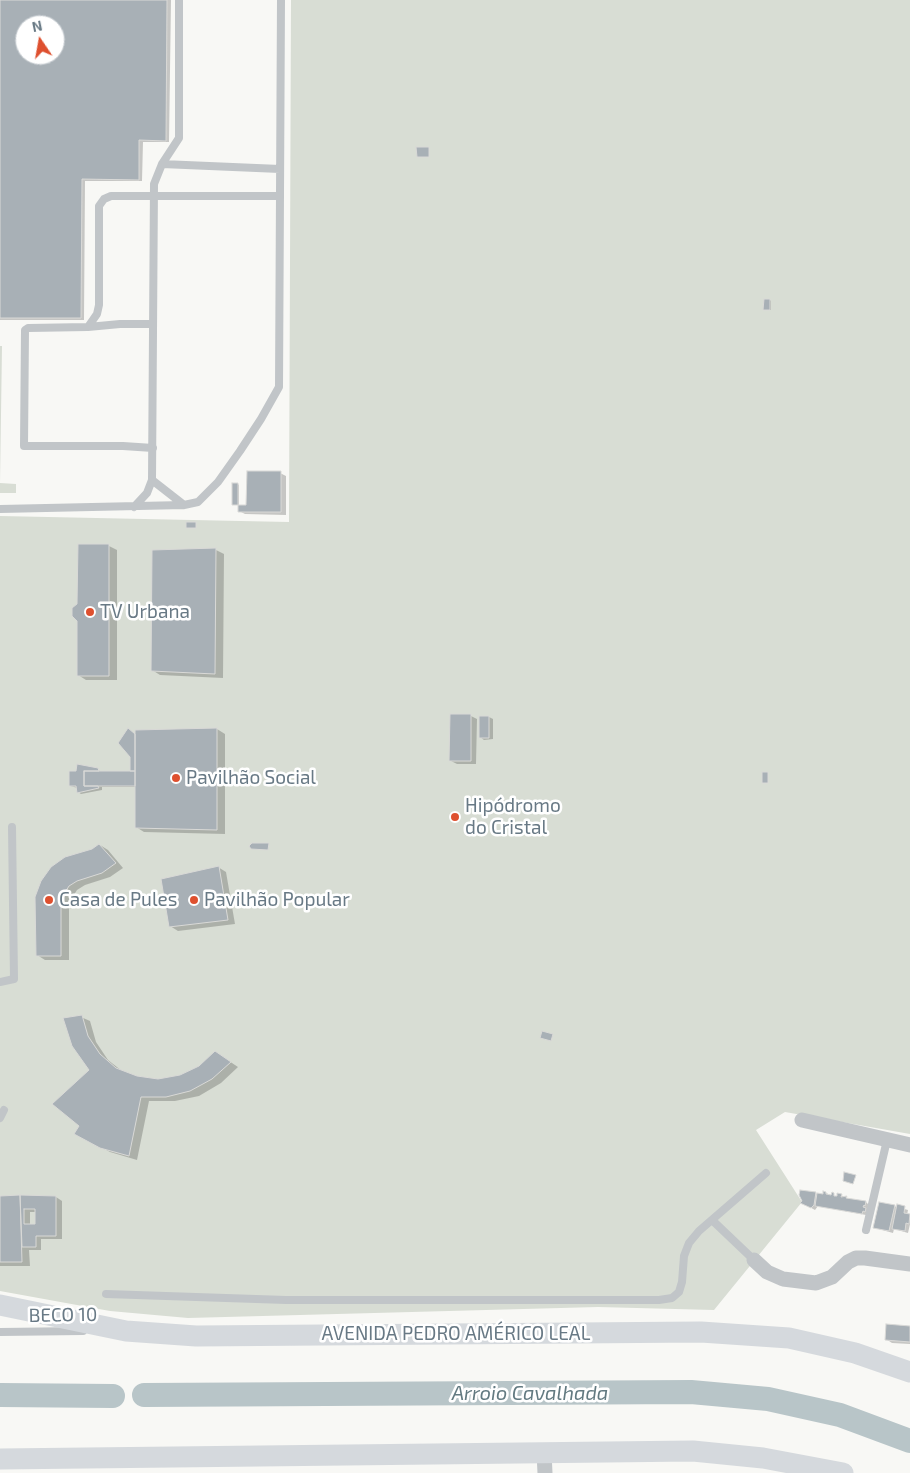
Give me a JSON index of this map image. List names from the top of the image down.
{
  "streets": {
    "main road": ["AVENIDA PEDRO AMÉRICO LEAL"],
    "lane": ["BECO 10"]
  },
  "crossings": [
    ["BECO 10", "AVENIDA PEDRO AMÉRICO LEAL"]
  ],
  "water": ["Arroio Cavalhada"],
  "places": [
    "TV Urbana",
    "Pavilhão Social",
    "Hipódromo do Cristal",
    "Casa de Pules",
    "Pavilhão Popular"
  ],
  "north": "top"
}
